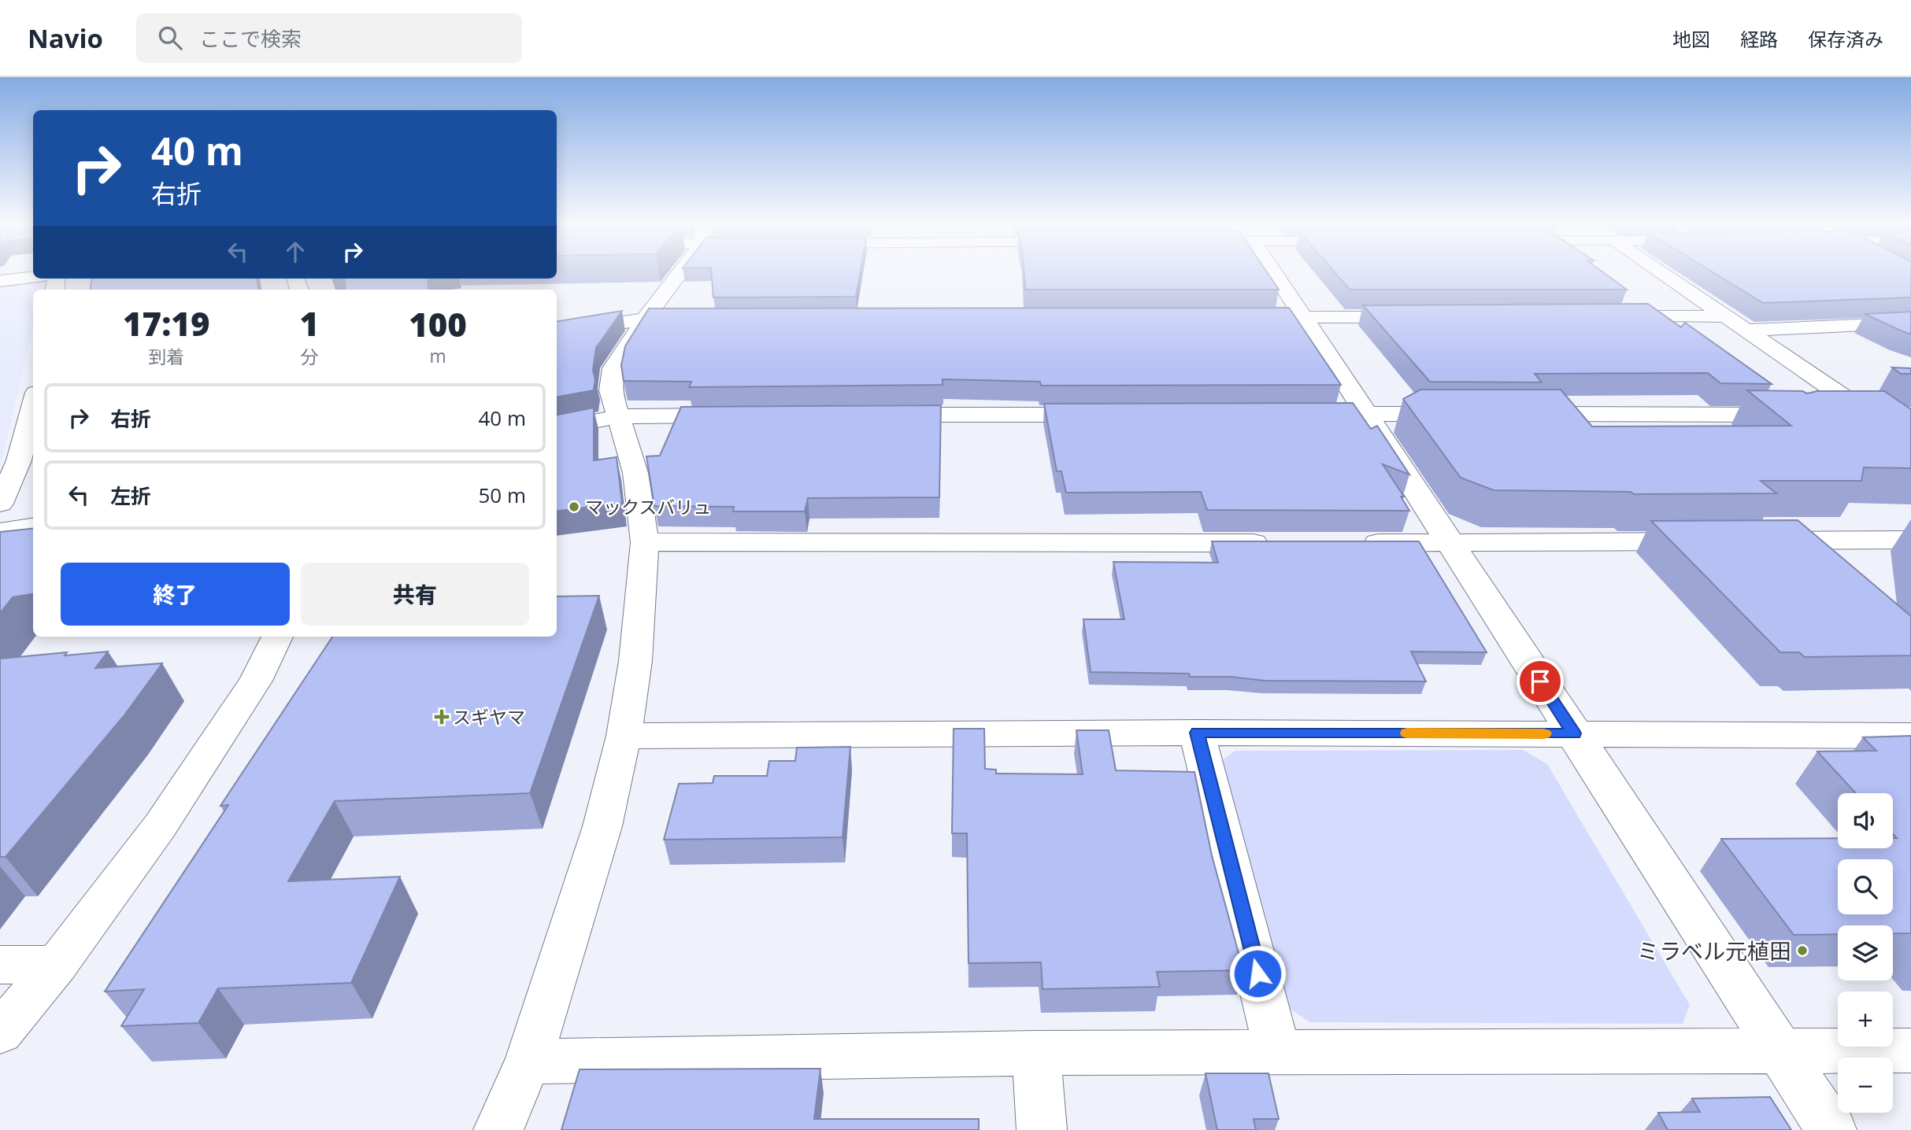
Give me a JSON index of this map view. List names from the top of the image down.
{
  "places": {
    "other": ["マックスバリュ", "ミラベル元植田"],
    "health": ["スギヤマ"]
  },
  "page": {
    "header": "Navio",
    "search": "ここで検索",
    "nav": ["地図", "経路", "保存済み"],
    "turn": ["40 m", "右折"],
    "eta": [
      "17:19",
      "到着",
      "1",
      "分",
      "100",
      "m"
    ],
    "list": [
      {
        "name": "右折",
        "value": "40 m"
      },
      {
        "name": "左折",
        "value": "50 m"
      }
    ],
    "buttons": ["終了", "共有"],
    "map_buttons": ["+", "−"]
  }
}
